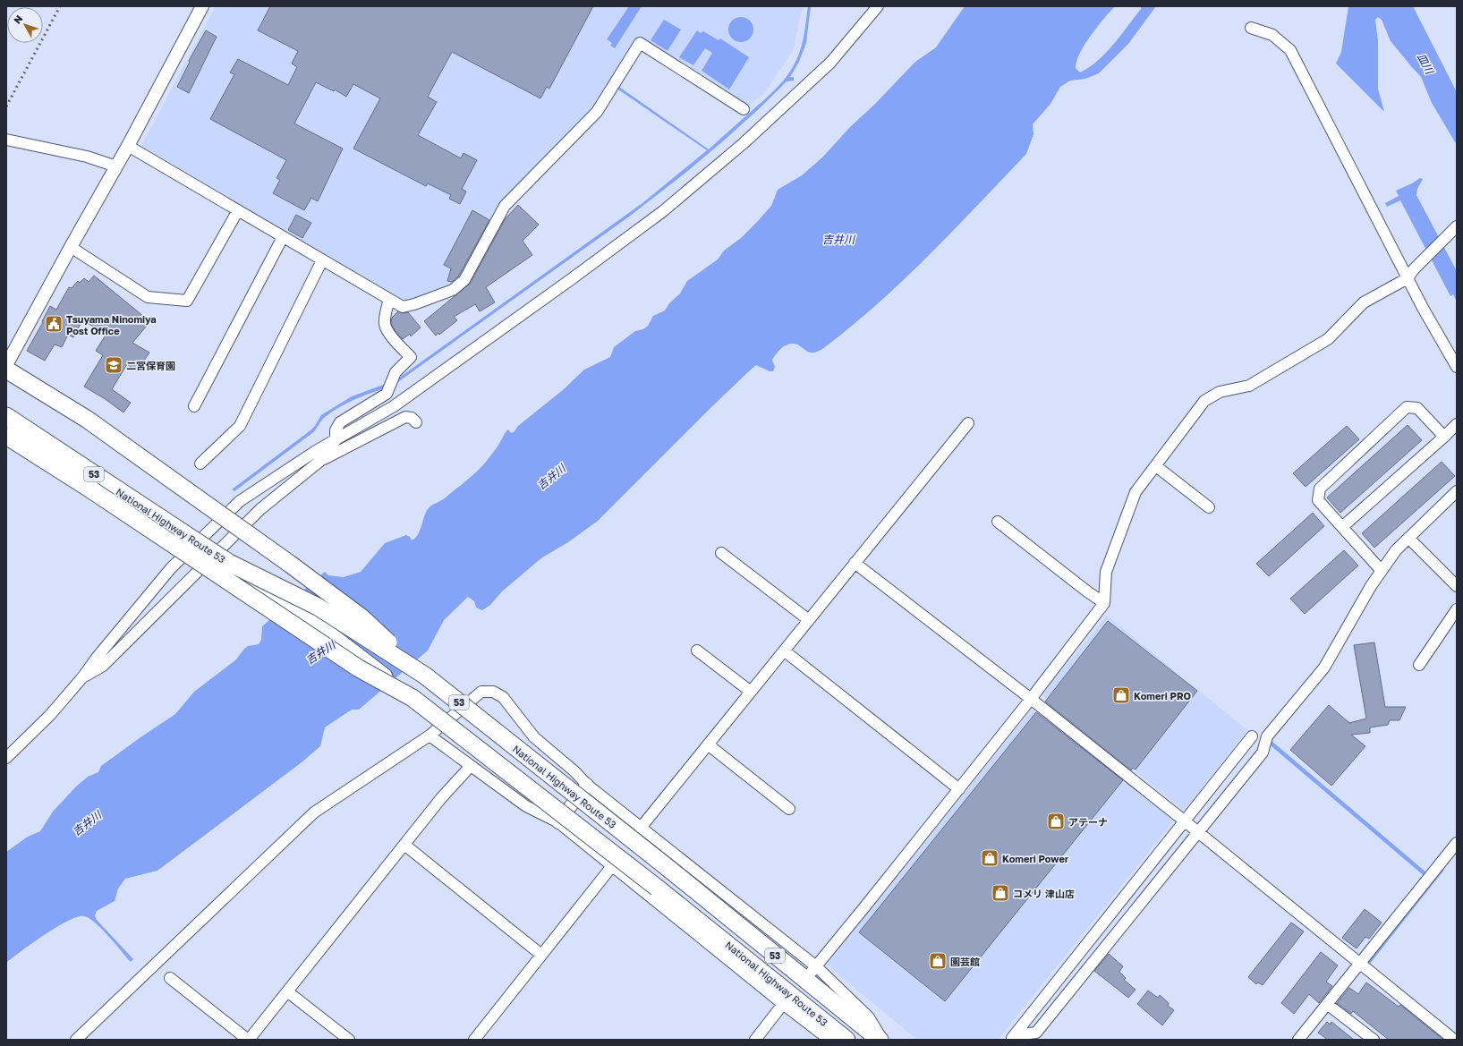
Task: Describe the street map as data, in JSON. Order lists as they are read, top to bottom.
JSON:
{
  "streets": {
    "highway": ["53", "National Highway Route 53"]
  },
  "water": ["皿川", "吉井川"],
  "places": {
    "public building": ["Tsuyama Ninomiya Post Office"],
    "school or university": ["二宮保育園"],
    "shop": [
      "Komeri PRO",
      "アテーナ",
      "Komeri Power",
      "コメリ 津山店",
      "園芸館"
    ]
  },
  "north": "top left"
}
